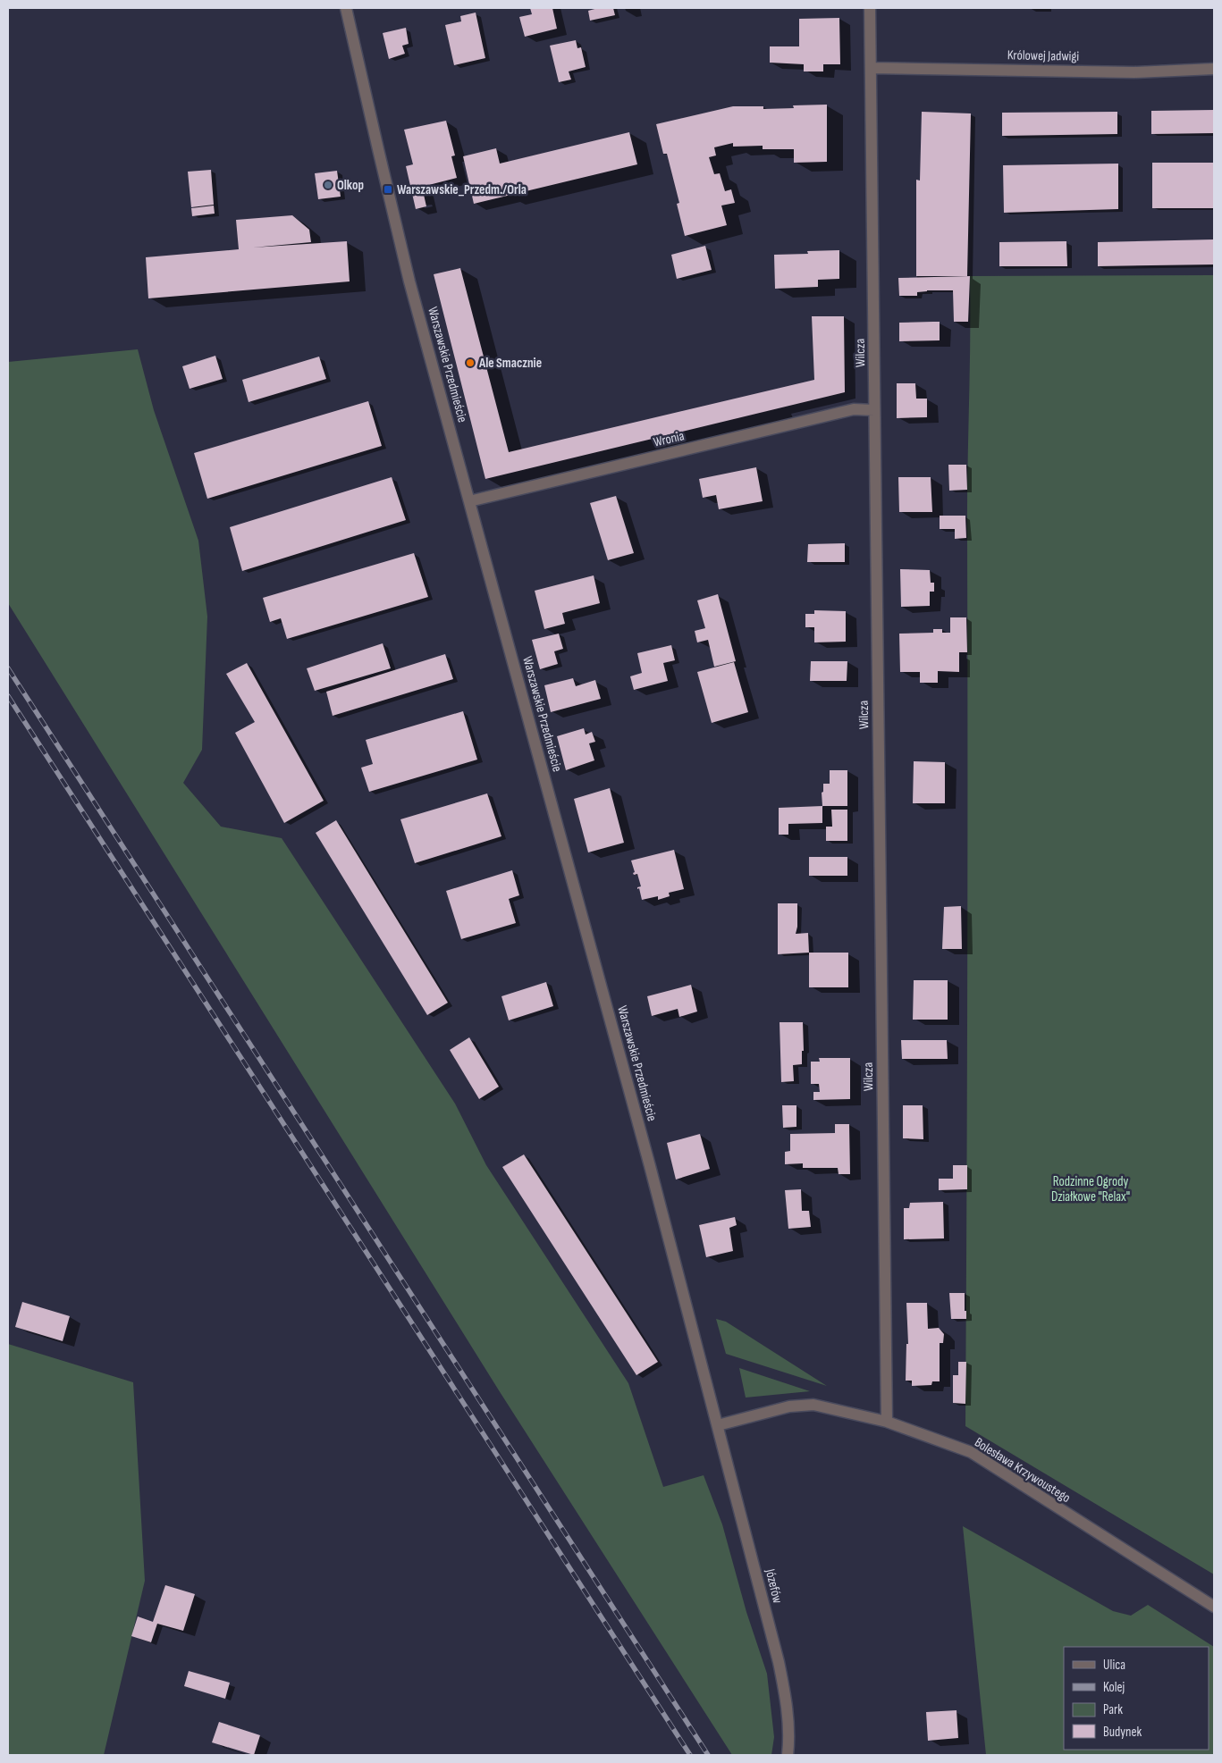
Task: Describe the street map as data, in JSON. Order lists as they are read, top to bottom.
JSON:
{
  "streets": {
    "street": [
      "Królowej Jadwigi",
      "Wilcza",
      "Warszawskie Przedmieście",
      "Wronia",
      "Bolesława Krzywoustego",
      "Józefów"
    ]
  },
  "crossings": [
    ["Królowej Jadwigi", "Wilcza"],
    ["Wilcza", "Wronia"],
    ["Wilcza", "Bolesława Krzywoustego"],
    ["Warszawskie Przedmieście", "Wronia"],
    ["Warszawskie Przedmieście", "Bolesława Krzywoustego"],
    ["Warszawskie Przedmieście", "Józefów"],
    ["Bolesława Krzywoustego", "Józefów"]
  ],
  "parks": ["Rodzinne Ogrody Działkowe \"Relax\""],
  "places": {
    "other": ["Olkop", "Ale Smacznie"],
    "transit": ["Warszawskie_Przedm./Orla"]
  },
  "legend": [
    "Ulica",
    "Kolej",
    "Park",
    "Budynek"
  ]
}
